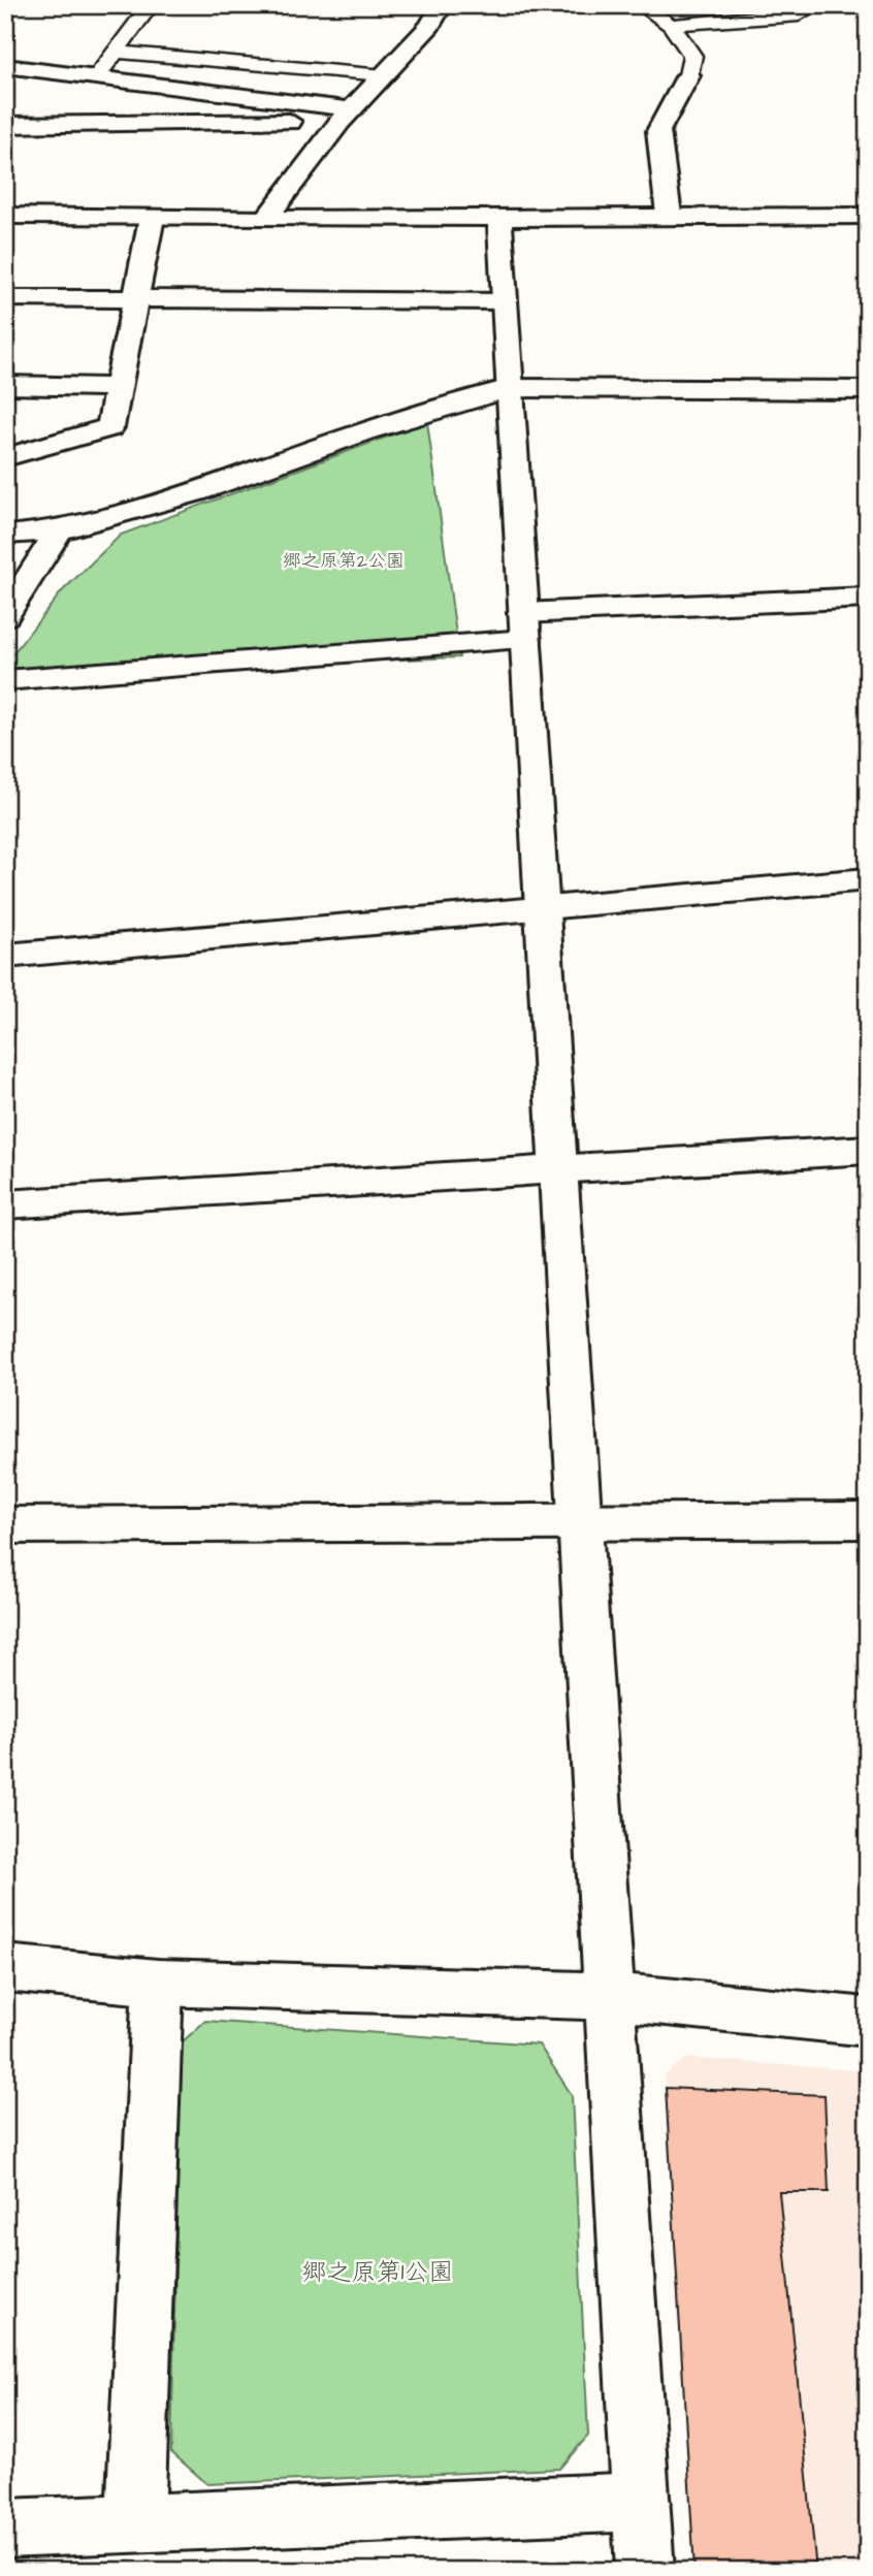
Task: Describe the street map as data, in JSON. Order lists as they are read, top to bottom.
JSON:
{
  "parks": ["郷之原第2公園", "郷之原第1公園"]
}
